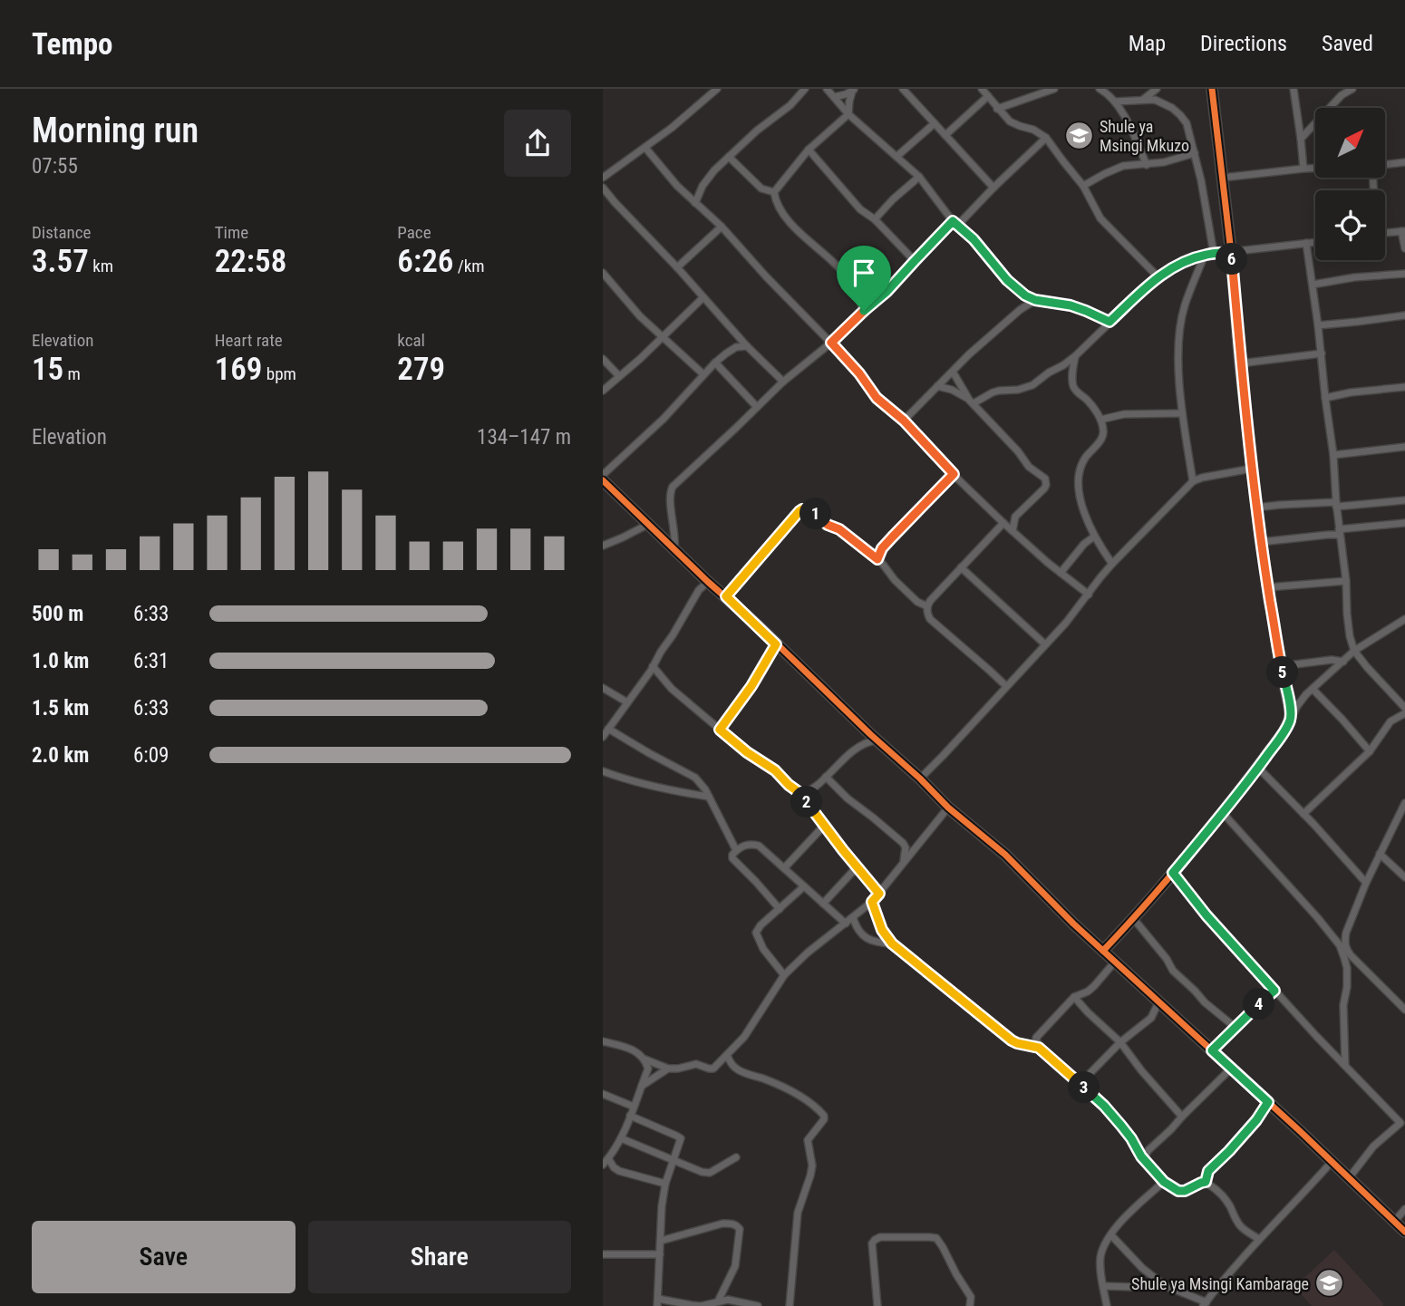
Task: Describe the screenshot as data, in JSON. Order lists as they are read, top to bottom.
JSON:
{
  "places": {
    "school or university": ["Shule ya Msingi Mkuzo", "Shule ya Msingi Kambarage"]
  },
  "north": "top right",
  "page": {
    "header": "Tempo",
    "nav": ["Map", "Directions", "Saved"],
    "heading": ["Morning run", "07:55"],
    "stats": [
      ["Distance", "3.57 km"],
      ["Time", "22:58"],
      ["Pace", "6:26 /km"],
      ["Elevation", "15 m"],
      ["Heart rate", "169 bpm"],
      ["kcal", "279"]
    ],
    "pins": [
      "6",
      "1",
      "5",
      "2",
      "4",
      "3"
    ],
    "chart": ["Elevation", "134–147 m"],
    "list": [
      {
        "name": "500 m",
        "note": "6:33"
      },
      {
        "name": "1.0 km",
        "note": "6:31"
      },
      {
        "name": "1.5 km",
        "note": "6:33"
      },
      {
        "name": "2.0 km",
        "note": "6:09"
      }
    ],
    "buttons": ["Save", "Share"]
  }
}
